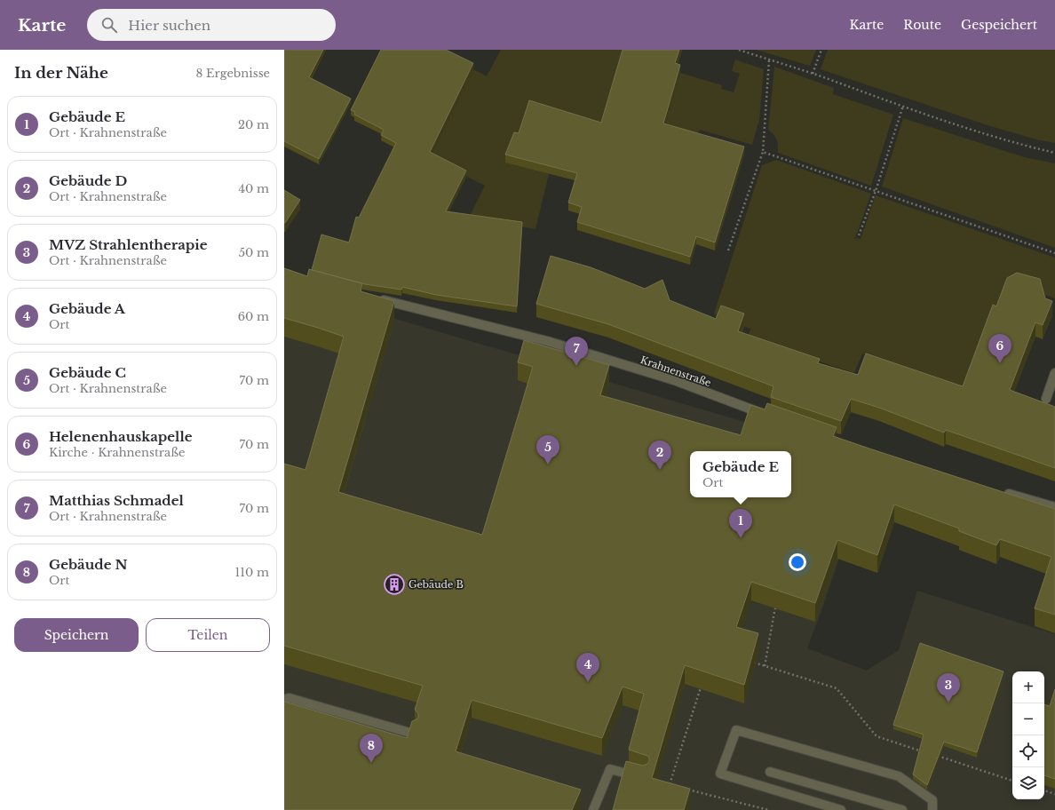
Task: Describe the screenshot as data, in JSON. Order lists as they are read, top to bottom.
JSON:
{
  "streets": {
    "street": ["Krahnenstraße"]
  },
  "places": {
    "building": ["Gebäude B"]
  },
  "page": {
    "header": "Karte",
    "search": "Hier suchen",
    "nav": ["Karte", "Route", "Gespeichert"],
    "heading": ["In der Nähe", "8 Ergebnisse"],
    "list": [
      {
        "mark": "1",
        "name": "Gebäude E",
        "note": "Ort · Krahnenstraße",
        "value": "20 m"
      },
      {
        "mark": "2",
        "name": "Gebäude D",
        "note": "Ort · Krahnenstraße",
        "value": "40 m"
      },
      {
        "mark": "3",
        "name": "MVZ Strahlentherapie",
        "note": "Ort · Krahnenstraße",
        "value": "50 m"
      },
      {
        "mark": "4",
        "name": "Gebäude A",
        "note": "Ort",
        "value": "60 m"
      },
      {
        "mark": "5",
        "name": "Gebäude C",
        "note": "Ort · Krahnenstraße",
        "value": "70 m"
      },
      {
        "mark": "6",
        "name": "Helenenhauskapelle",
        "note": "Kirche · Krahnenstraße",
        "value": "70 m"
      },
      {
        "mark": "7",
        "name": "Matthias Schmadel",
        "note": "Ort · Krahnenstraße",
        "value": "70 m"
      },
      {
        "mark": "8",
        "name": "Gebäude N",
        "note": "Ort",
        "value": "110 m"
      }
    ],
    "pins": [
      "6",
      "7",
      "5",
      "2",
      "1",
      "4",
      "3",
      "8"
    ],
    "popup": ["Gebäude E", "Ort"],
    "buttons": ["Speichern", "Teilen"],
    "map_buttons": ["+", "−"]
  }
}
